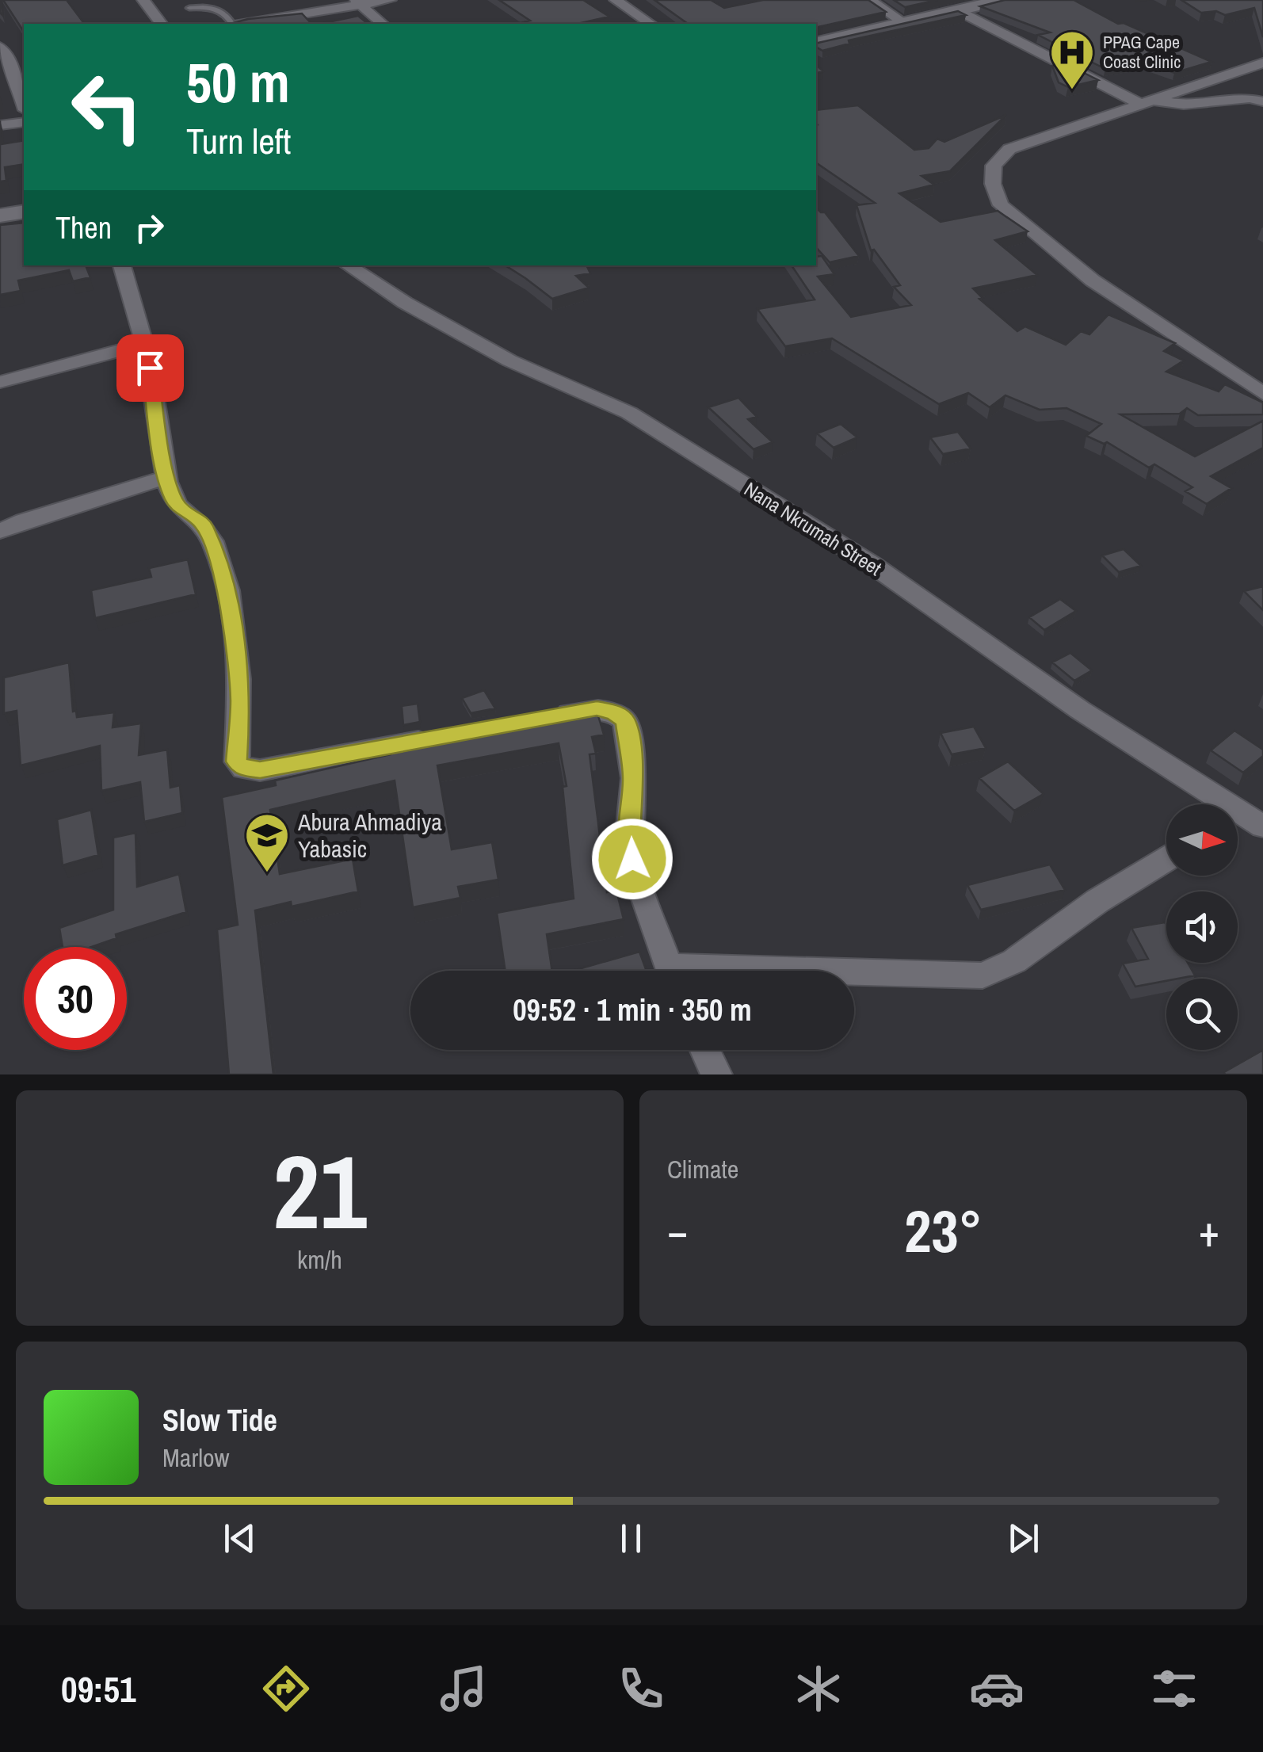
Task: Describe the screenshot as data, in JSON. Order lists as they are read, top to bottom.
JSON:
{
  "streets": {
    "street": ["Nana Nkrumah Street"]
  },
  "places": {
    "hospital": ["PPAG Cape Coast Clinic"],
    "school or university": ["Abura Ahmadiya Yabasic"]
  },
  "north": "right",
  "page": {
    "turn": ["50 m", "Turn left"],
    "then": "Then",
    "limit": "30",
    "trip": "09:52 · 1 min · 350 m",
    "tile": [
      ["21", "km/h"],
      "Climate"
    ],
    "heat": ["−", "23°", "+"],
    "song": ["Slow Tide", "Marlow"],
    "tabs": "09:51"
  }
}
